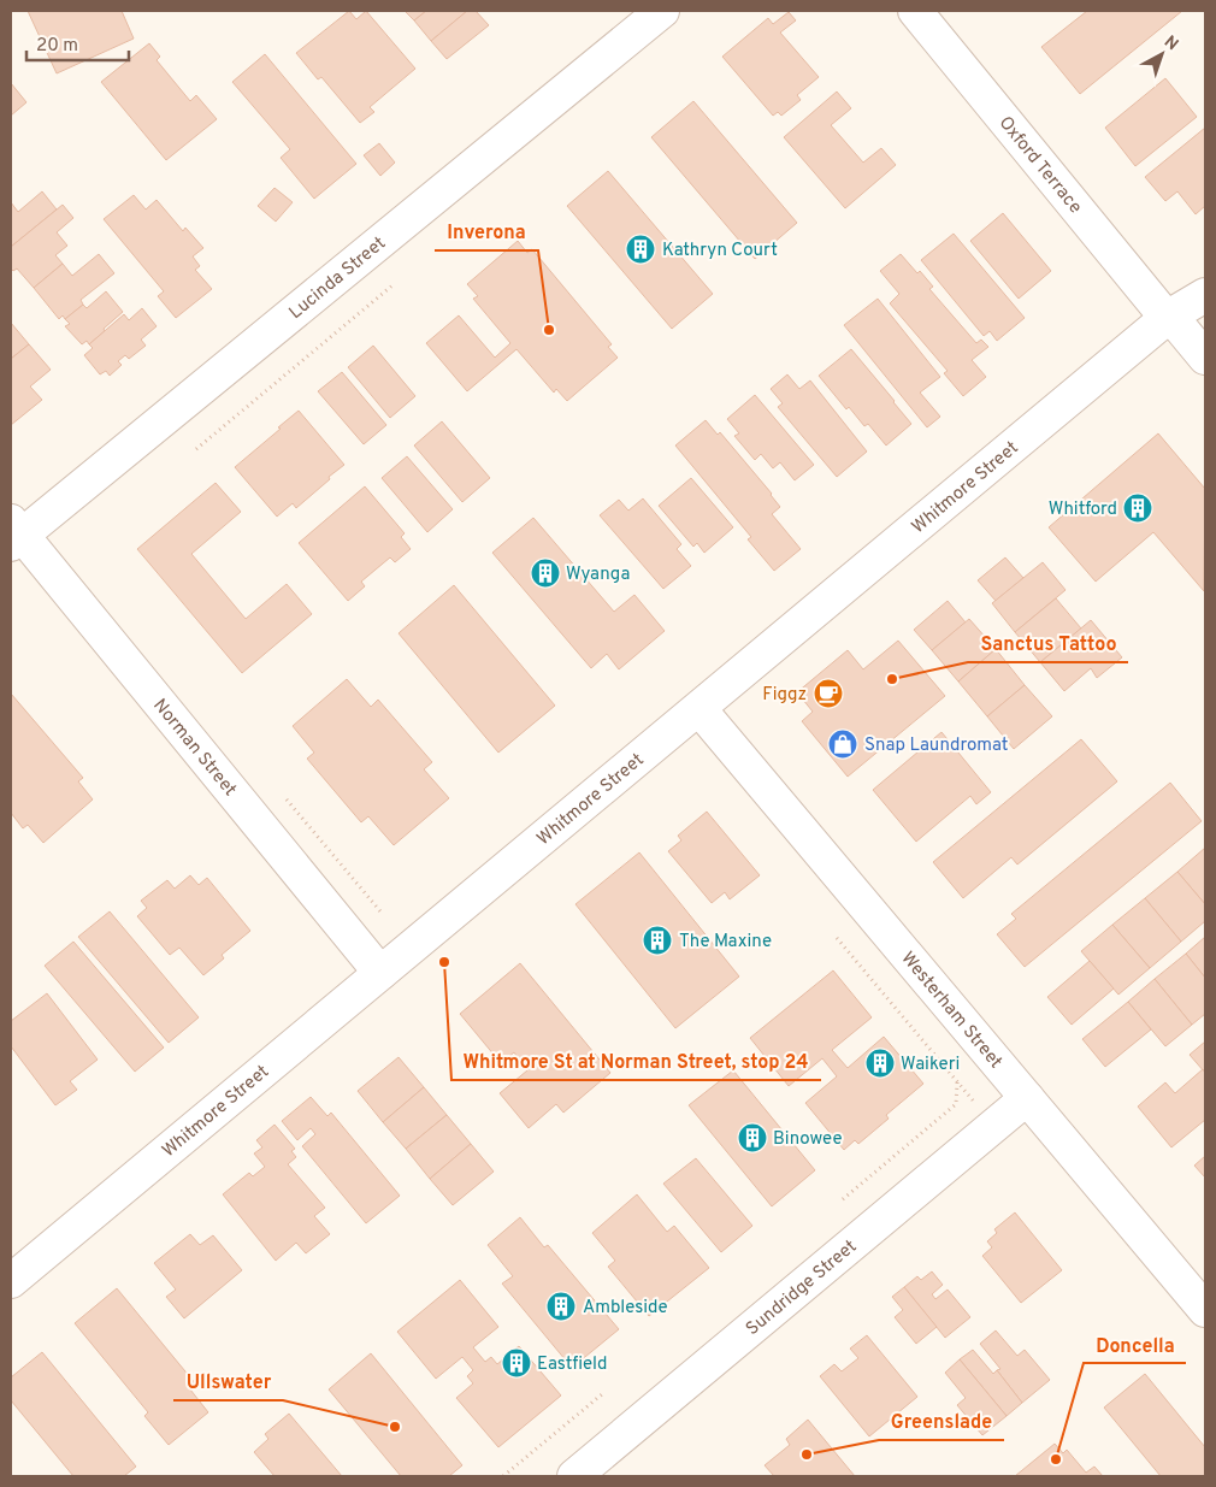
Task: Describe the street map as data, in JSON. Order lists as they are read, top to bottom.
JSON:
{
  "streets": {
    "street": [
      "Oxford Terrace",
      "Lucinda Street",
      "Whitmore Street",
      "Norman Street",
      "Westerham Street",
      "Sundridge Street"
    ]
  },
  "crossings": [
    ["Oxford Terrace", "Whitmore Street"],
    ["Lucinda Street", "Norman Street"],
    ["Whitmore Street", "Norman Street"],
    ["Whitmore Street", "Westerham Street"],
    ["Westerham Street", "Sundridge Street"]
  ],
  "places": {
    "building": [
      "Kathryn Court",
      "Whitford",
      "Wyanga",
      "The Maxine",
      "Waikeri",
      "Binowee",
      "Ambleside",
      "Eastfield"
    ],
    "other": [
      "Inverona",
      "Sanctus Tattoo",
      "Whitmore St at Norman Street, stop 24",
      "Ullswater",
      "Greenslade",
      "Doncella"
    ],
    "cafe": ["Figgz"],
    "shop": ["Snap Laundromat"]
  },
  "scale_bar": "20 m",
  "north": "top right"
}
